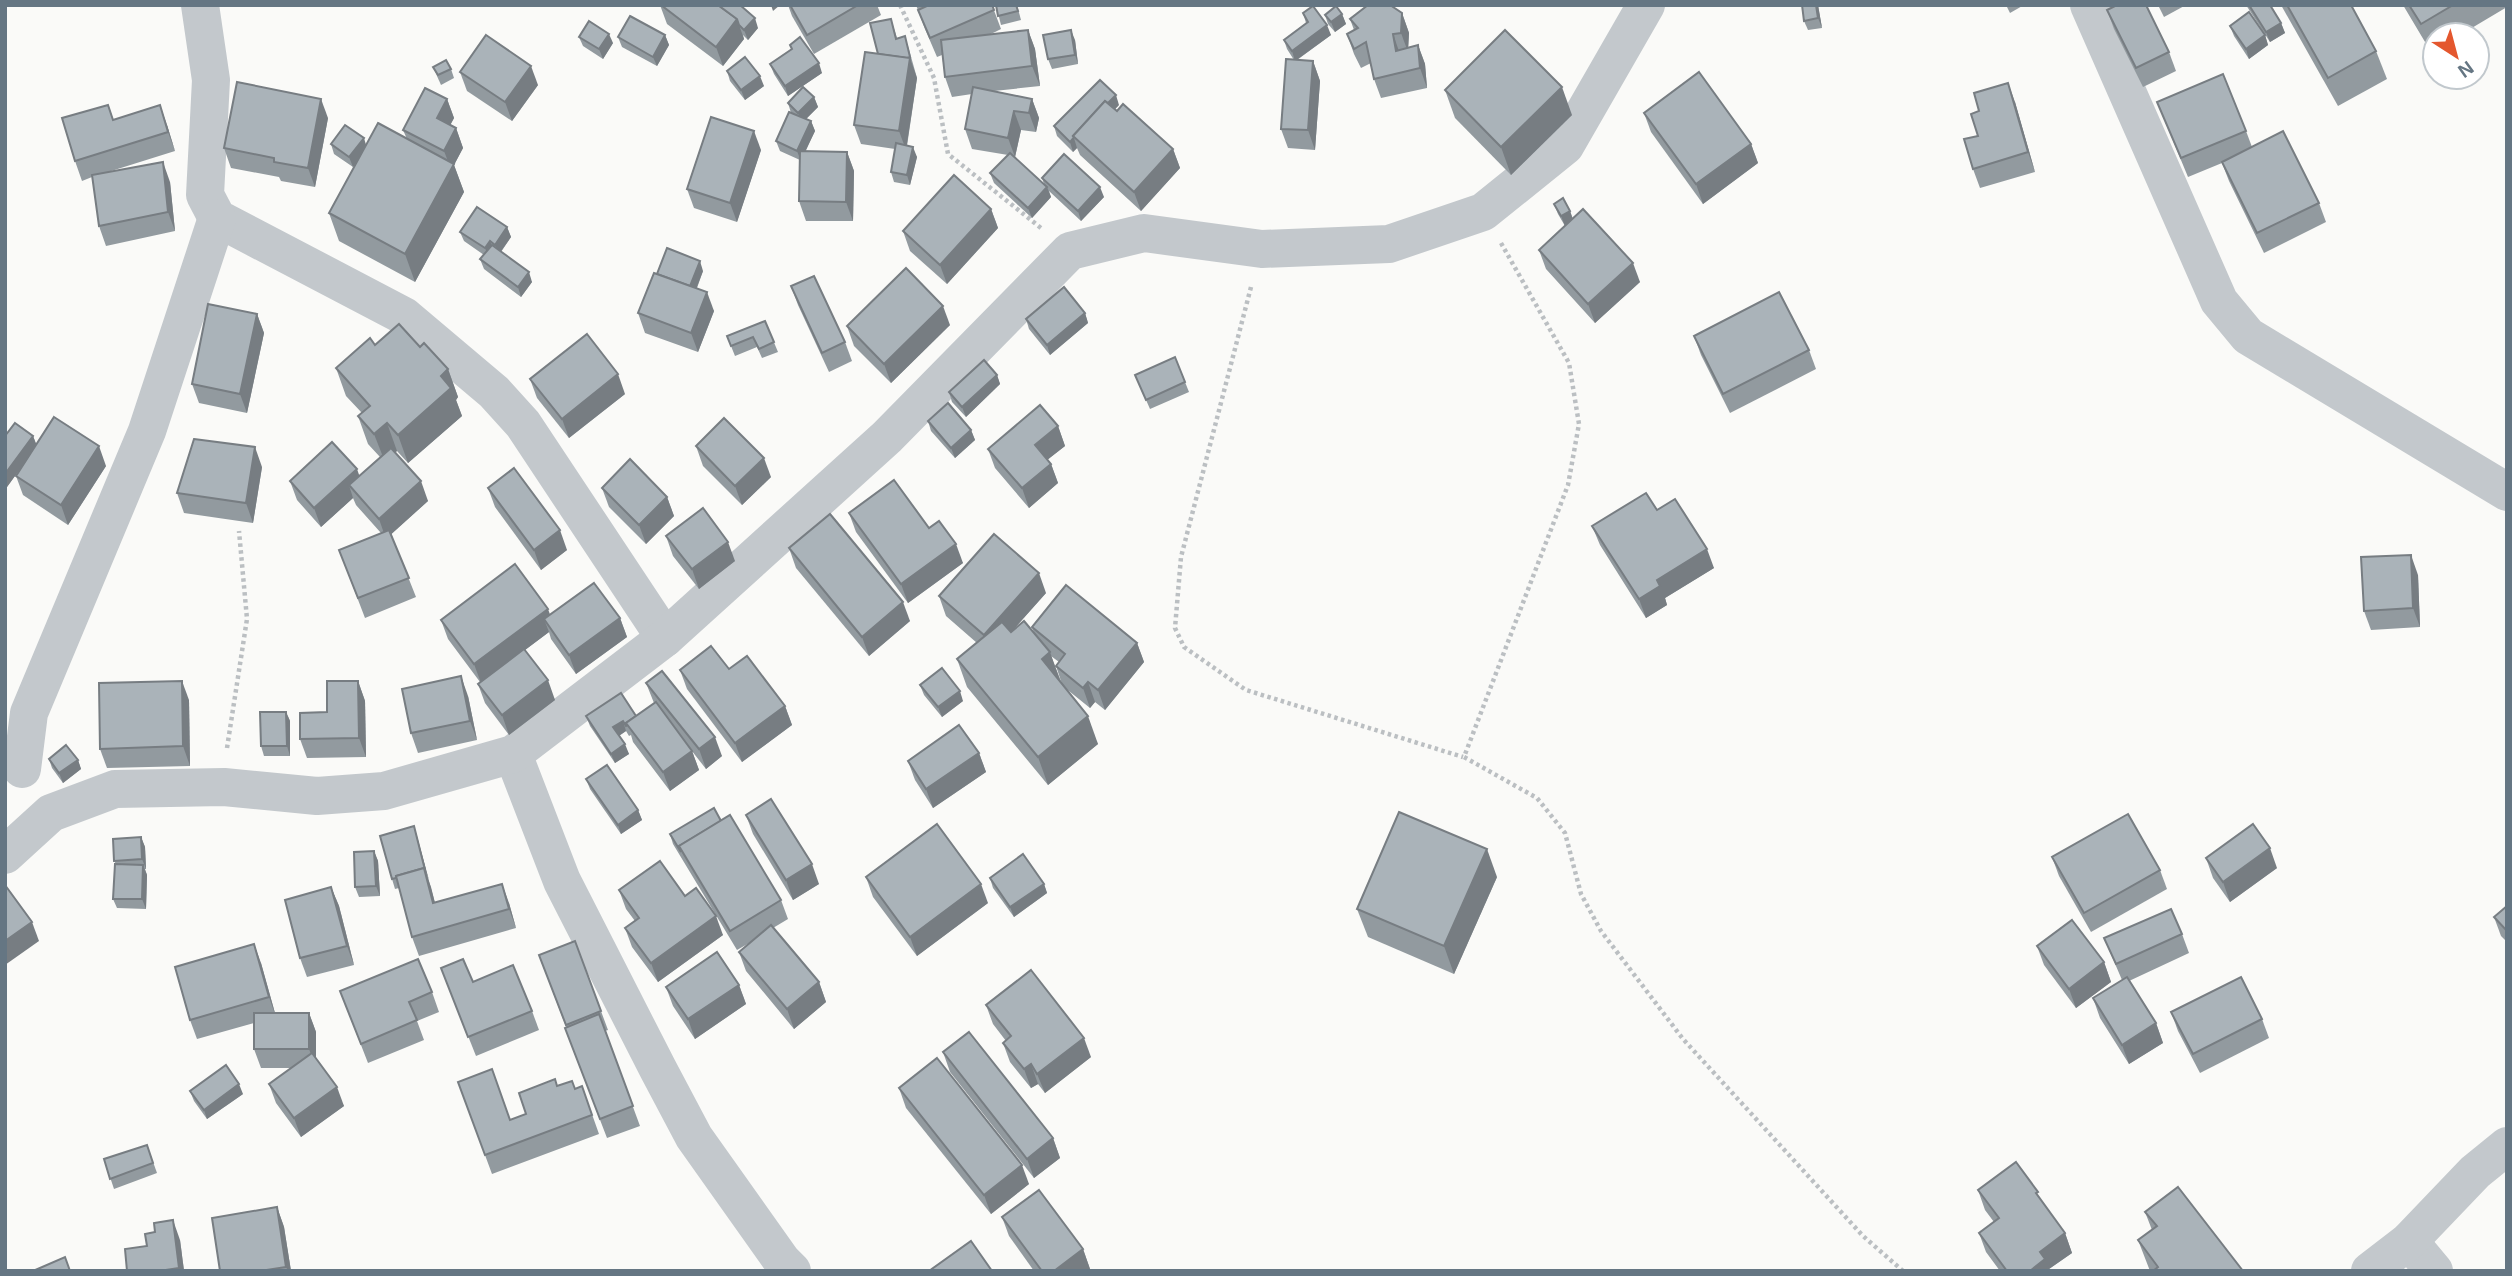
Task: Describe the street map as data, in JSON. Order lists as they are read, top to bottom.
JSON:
{
  "north": "bottom right"
}
